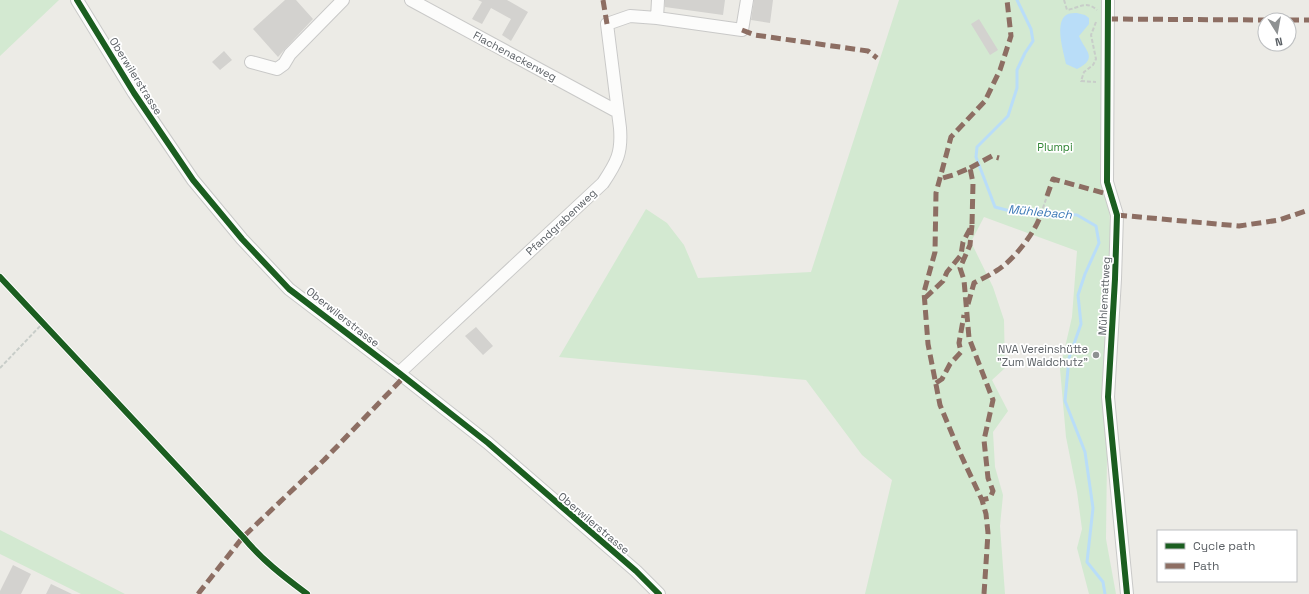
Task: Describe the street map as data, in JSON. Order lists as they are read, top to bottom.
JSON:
{
  "streets": {
    "street": [
      "Flachenackerweg",
      "Oberwilerstrasse",
      "Pfandgrabenweg",
      "Mühlemattweg"
    ]
  },
  "crossings": [
    ["Flachenackerweg", "Pfandgrabenweg"],
    ["Oberwilerstrasse", "Pfandgrabenweg"]
  ],
  "water": ["Mühlebach"],
  "parks": ["Plumpi"],
  "places": ["NVA Vereinshütte \"Zum Waldchutz\""],
  "legend": ["Cycle path", "Path"],
  "north": "bottom"
}
